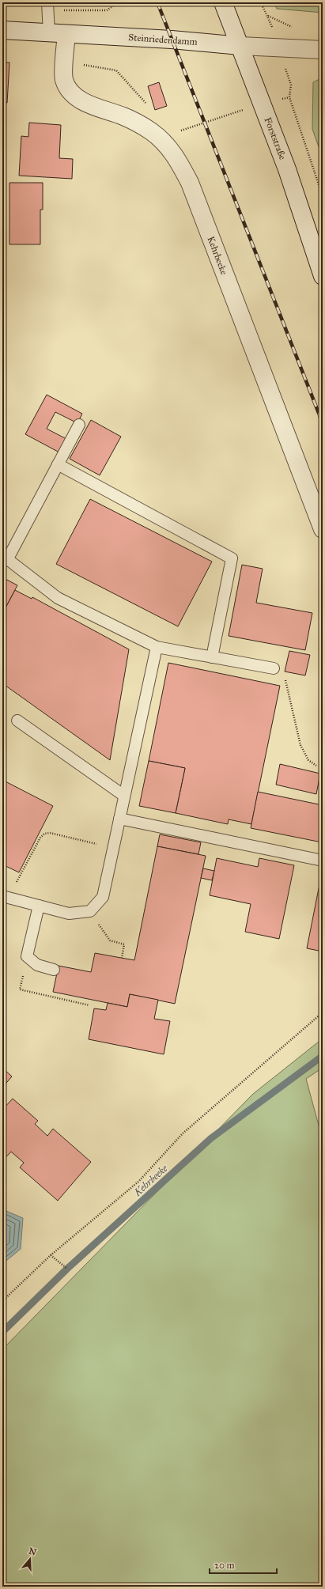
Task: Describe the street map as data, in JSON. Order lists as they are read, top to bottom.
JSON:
{
  "streets": {
    "street": ["Steinriedendamm", "Forststraße", "Kehrbeeke"]
  },
  "crossings": [
    ["Steinriedendamm", "Forststraße"],
    ["Steinriedendamm", "Kehrbeeke"]
  ],
  "water": ["Kehrbeeke"],
  "scale_bar": "20 m",
  "north": "top"
}
